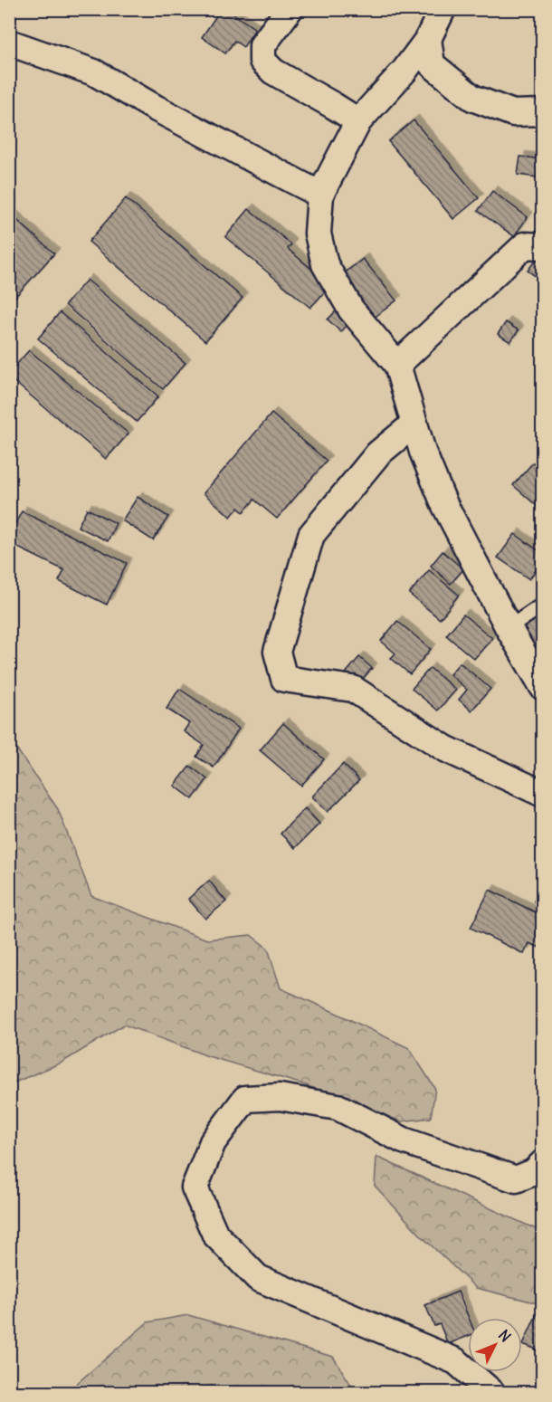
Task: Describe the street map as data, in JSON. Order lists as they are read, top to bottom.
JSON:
{
  "north": "top right"
}
